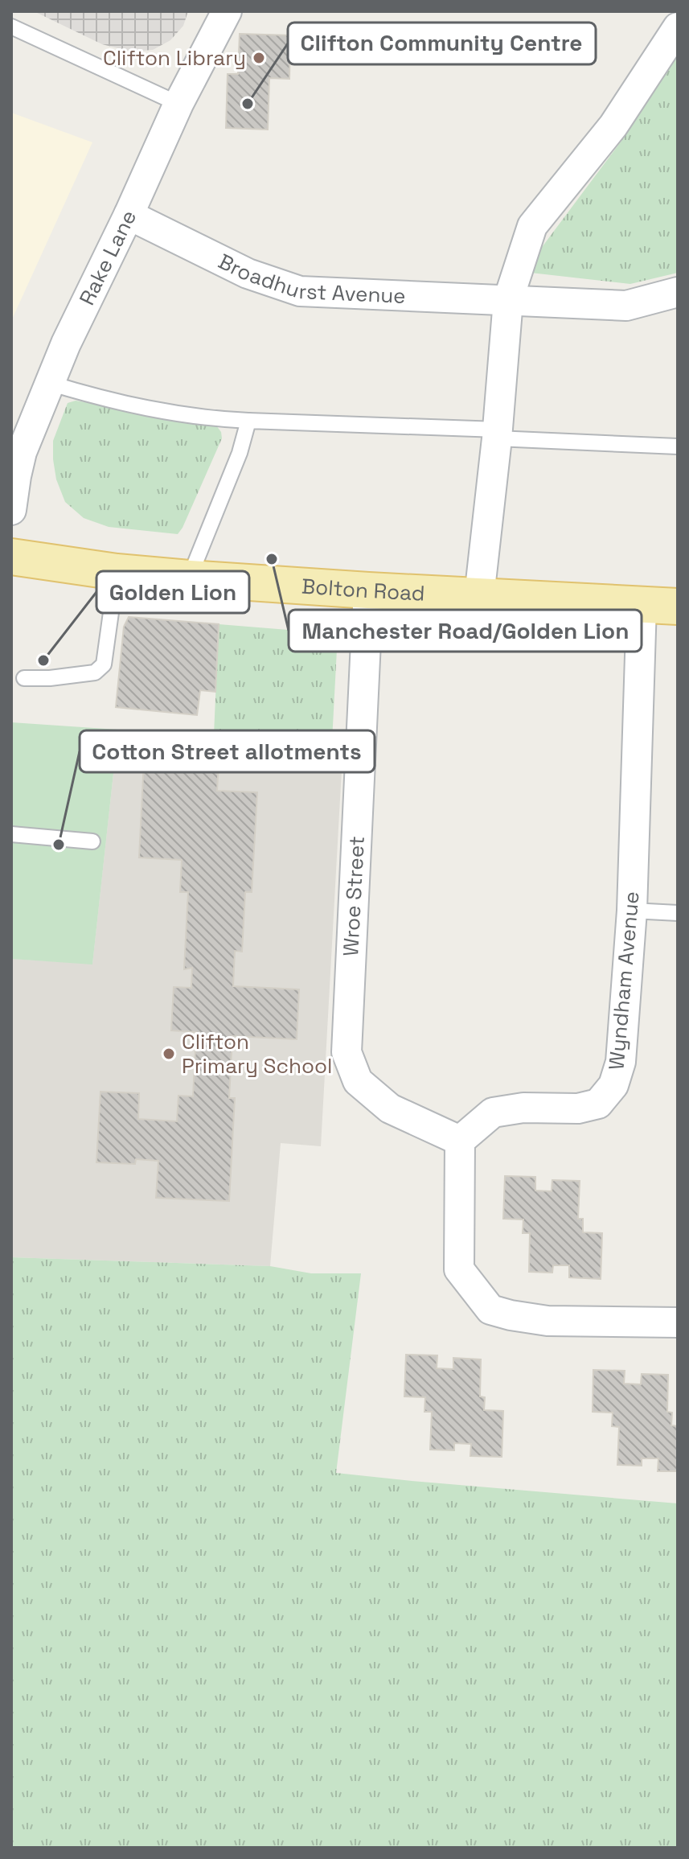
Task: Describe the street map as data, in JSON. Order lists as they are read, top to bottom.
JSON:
{
  "streets": {
    "main road": ["Bolton Road"],
    "street": [
      "Rake Lane",
      "Broadhurst Avenue",
      "Wroe Street",
      "Wyndham Avenue"
    ]
  },
  "crossings": [
    ["Rake Lane", "Broadhurst Avenue"],
    ["Bolton Road", "Wroe Street"],
    ["Bolton Road", "Wyndham Avenue"],
    ["Wroe Street", "Wyndham Avenue"]
  ],
  "places": [
    "Clifton Library",
    "Clifton Community Centre",
    "Manchester Road/Golden Lion",
    "Golden Lion",
    "Cotton Street allotments",
    "Clifton Primary School"
  ]
}
